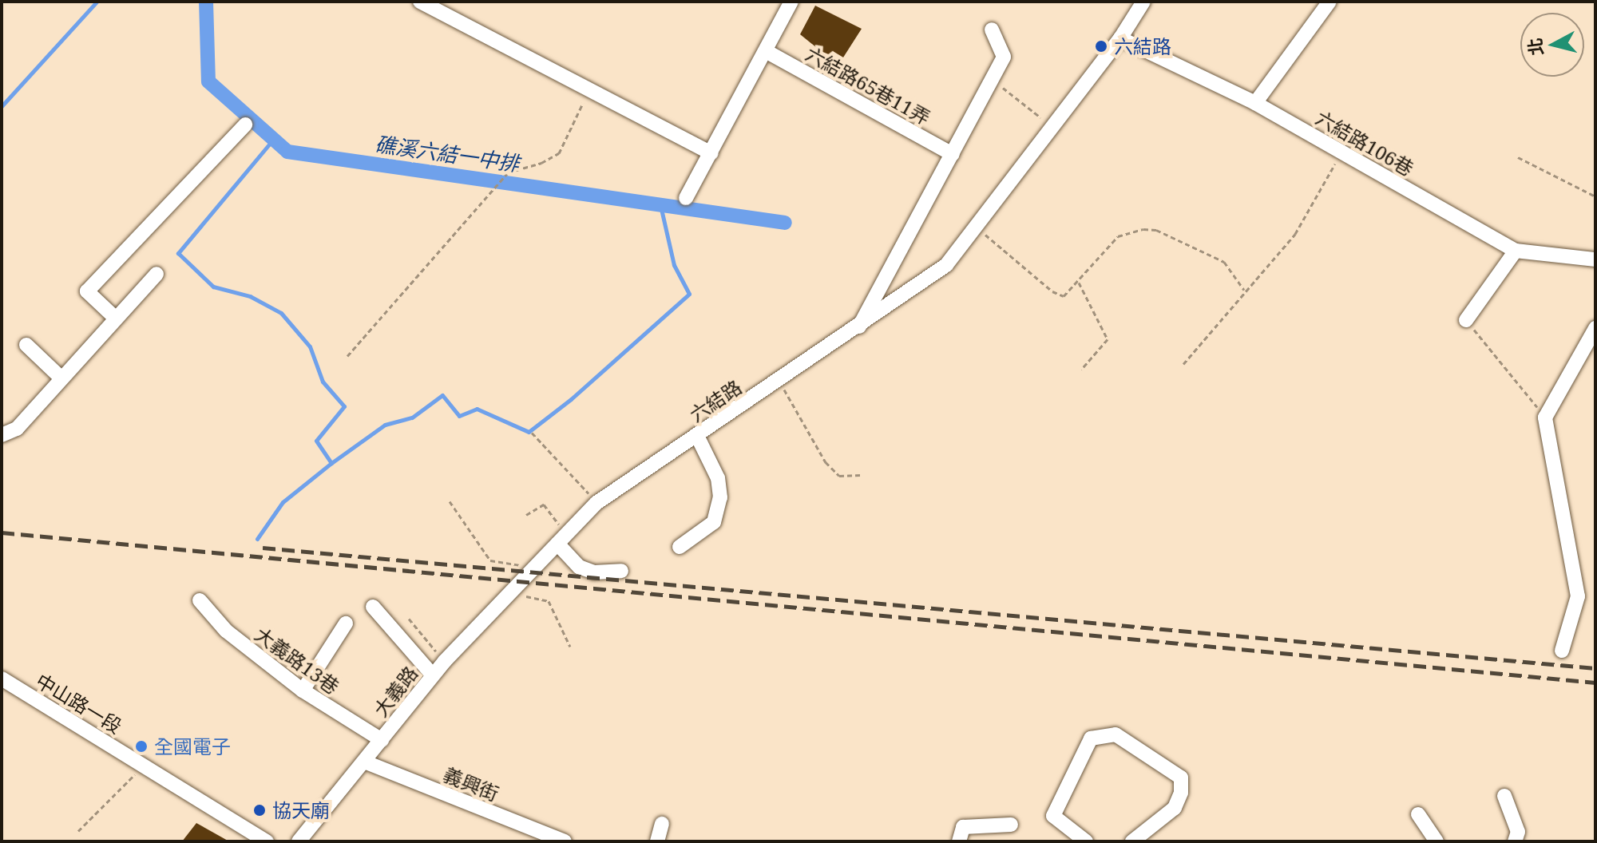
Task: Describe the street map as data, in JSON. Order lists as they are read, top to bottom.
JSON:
{
  "streets": {
    "street": [
      "六結路65巷11弄",
      "六結路106巷",
      "六結路",
      "大義路13巷",
      "大義路",
      "中山路一段",
      "義興街"
    ]
  },
  "crossings": [
    ["六結路106巷", "六結路"],
    ["六結路", "大義路"],
    ["大義路13巷", "大義路"],
    ["大義路", "義興街"]
  ],
  "water": ["礁溪六結一中排"],
  "places": ["六結路", "全國電子", "協天廟"],
  "north": "left"
}
